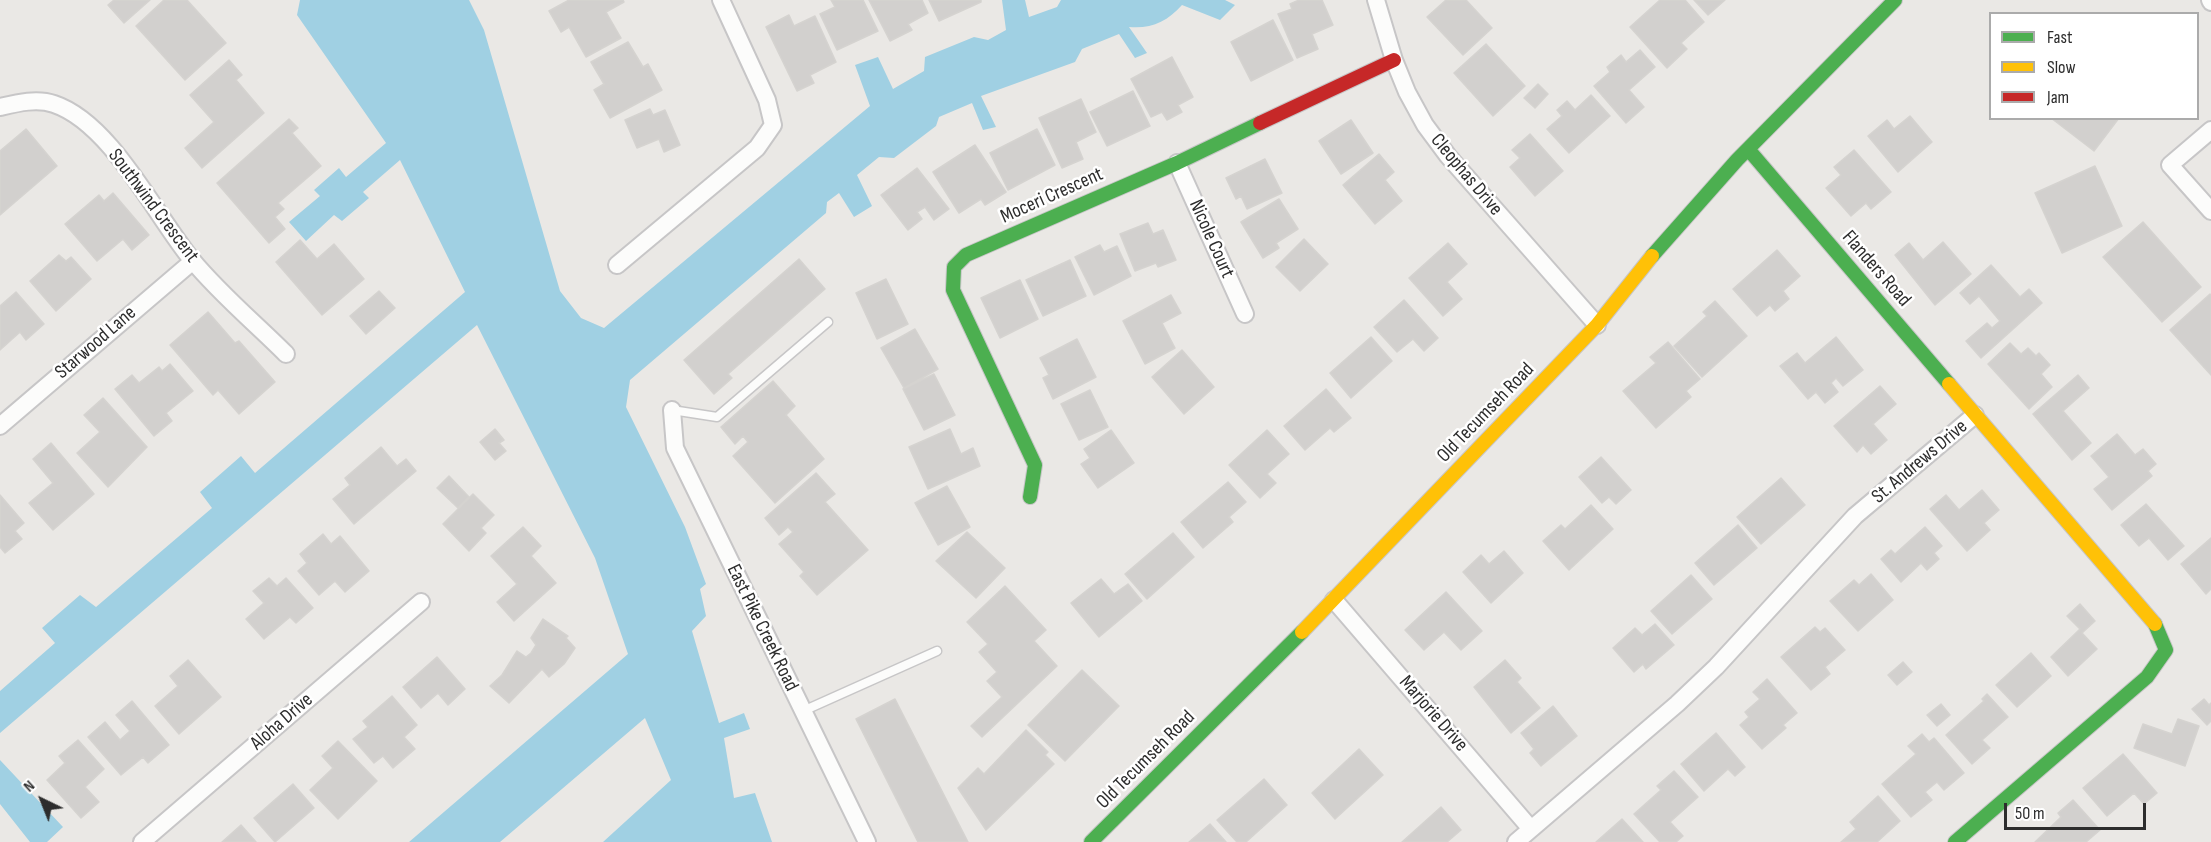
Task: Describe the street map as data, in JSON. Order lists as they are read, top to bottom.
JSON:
{
  "streets": {
    "street": [
      "Cleophas Drive",
      "Moceri Crescent",
      "Southwind Crescent",
      "Nicole Court",
      "Flanders Road",
      "Starwood Lane",
      "Old Tecumseh Road",
      "St. Andrews Drive",
      "East Pike Creek Road",
      "Marjorie Drive",
      "Aloha Drive"
    ]
  },
  "crossings": [
    ["Cleophas Drive", "Moceri Crescent"],
    ["Cleophas Drive", "Old Tecumseh Road"],
    ["Moceri Crescent", "Nicole Court"],
    ["Southwind Crescent", "Starwood Lane"],
    ["Flanders Road", "Old Tecumseh Road"],
    ["Flanders Road", "St. Andrews Drive"],
    ["Old Tecumseh Road", "Marjorie Drive"],
    ["St. Andrews Drive", "Marjorie Drive"]
  ],
  "legend": ["Fast", "Slow", "Jam"],
  "scale_bar": "50 m",
  "north": "top left"
}
